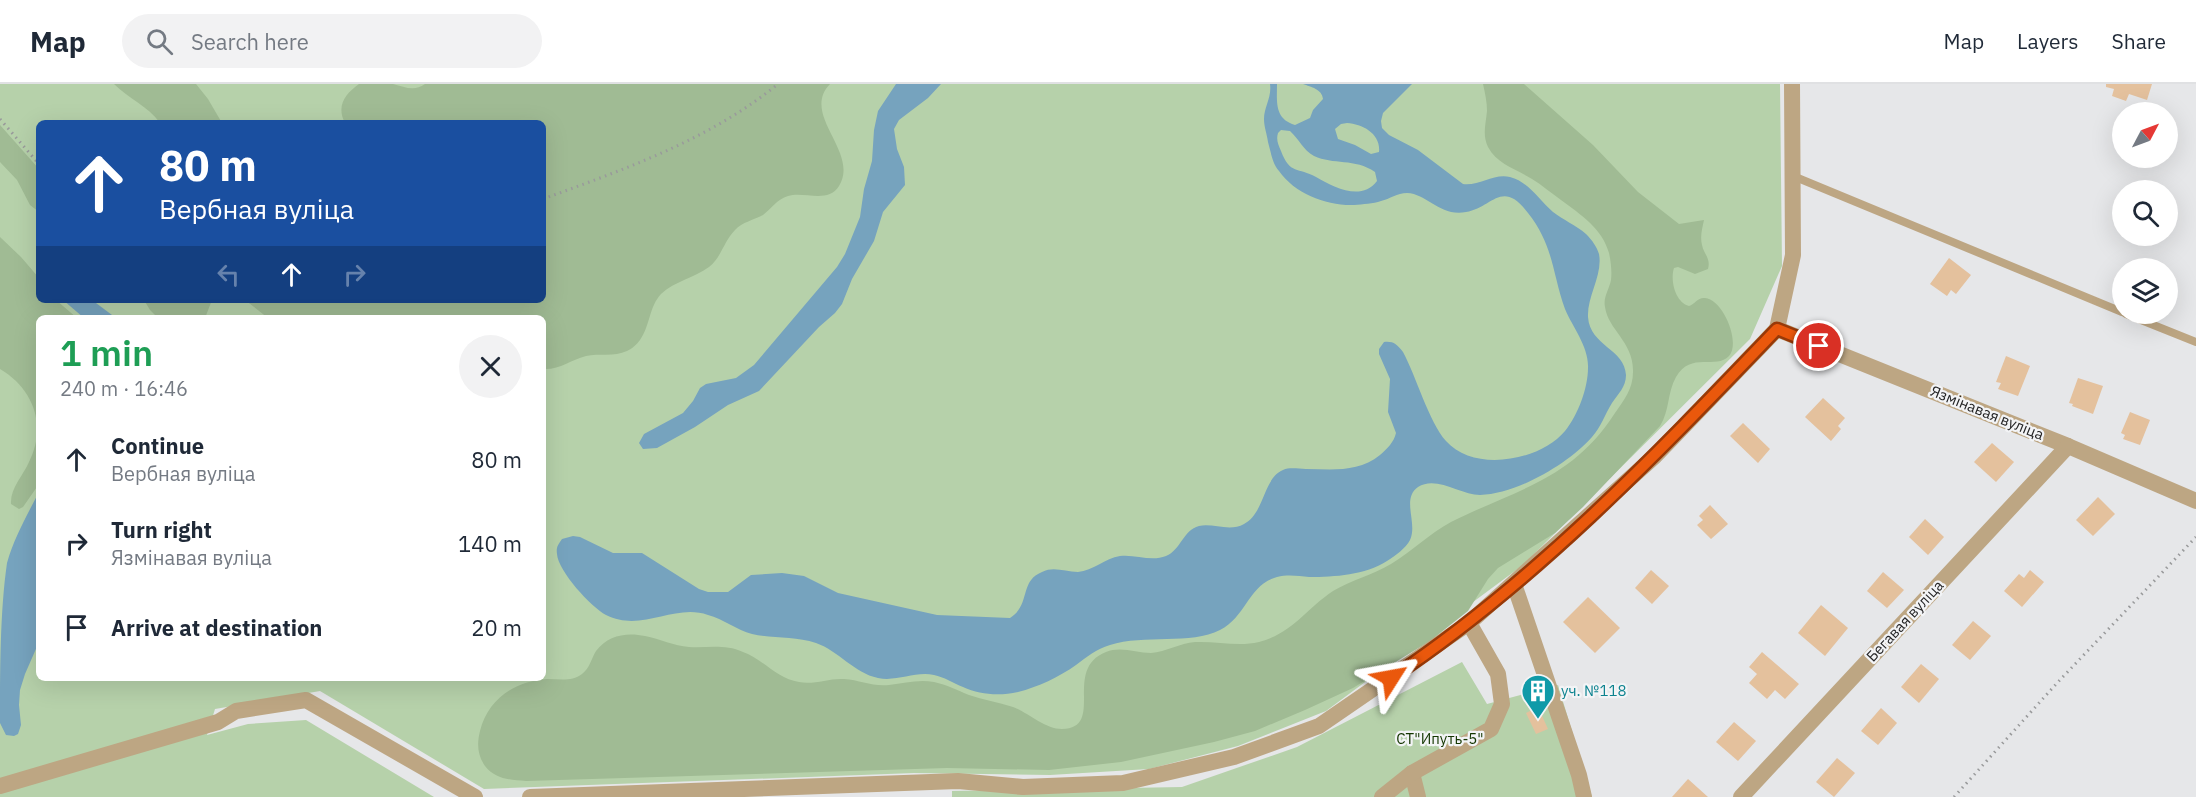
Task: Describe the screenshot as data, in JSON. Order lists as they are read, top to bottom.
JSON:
{
  "streets": {
    "street": ["Язмінавая вуліца", "Бегавая вуліца"]
  },
  "crossings": [
    ["Язмінавая вуліца", "Бегавая вуліца"]
  ],
  "parks": ["СТ\"Ипуть-5\""],
  "places": {
    "building": ["уч. №118"]
  },
  "north": "top right",
  "page": {
    "header": "Map",
    "search": "Search here",
    "nav": ["Map", "Layers", "Share"],
    "turn": ["80 m", "Вербная вуліца"],
    "heading": ["1 min", "240 m · 16:46"],
    "list": [
      {
        "name": "Continue",
        "note": "Вербная вуліца",
        "value": "80 m"
      },
      {
        "name": "Turn right",
        "note": "Язмінавая вуліца",
        "value": "140 m"
      },
      {
        "name": "Arrive at destination",
        "value": "20 m"
      }
    ]
  }
}
